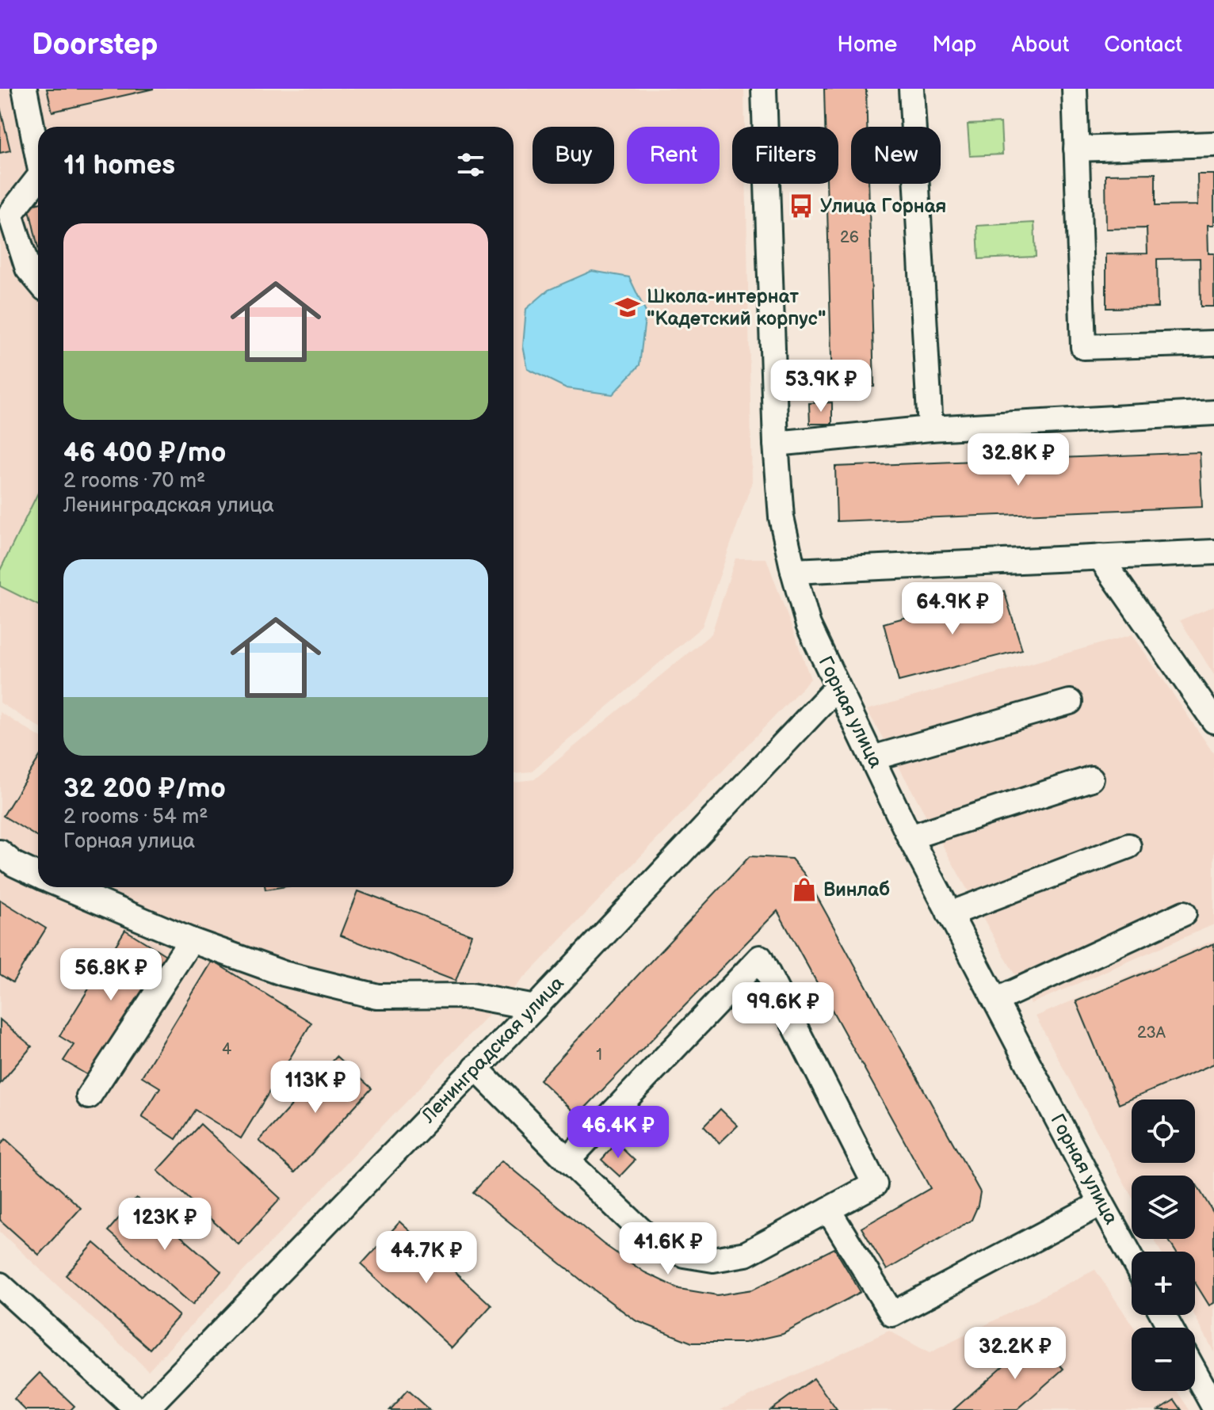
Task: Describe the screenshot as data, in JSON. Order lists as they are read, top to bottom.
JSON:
{
  "streets": {
    "street": ["Горная улица", "Ленинградская улица"]
  },
  "crossings": [
    ["Горная улица", "Ленинградская улица"]
  ],
  "places": {
    "bus stop": ["Улица Горная"],
    "school or university": ["Школа-интернат \"Кадетский корпус\""],
    "shop": ["Винлаб"]
  },
  "house_numbers": [
    "26",
    "23А",
    "4",
    "1"
  ],
  "page": {
    "header": "Doorstep",
    "nav": [
      "Home",
      "Map",
      "About",
      "Contact"
    ],
    "chip": [
      "Buy",
      "Rent",
      "Filters",
      "New"
    ],
    "heading": "11 homes",
    "list": [
      {
        "name": "46 400 ₽/mo",
        "note": "2 rooms · 70 m² · Ленинградская улица"
      },
      {
        "name": "32 200 ₽/mo",
        "note": "2 rooms · 54 m² · Горная улица"
      }
    ],
    "price": [
      "53.9K ₽",
      "32.8K ₽",
      "64.9K ₽",
      "56.8K ₽",
      "99.6K ₽",
      "113K ₽",
      "46.4K ₽",
      "123K ₽",
      "41.6K ₽",
      "44.7K ₽",
      "32.2K ₽"
    ],
    "map_buttons": ["+", "−"]
  }
}
